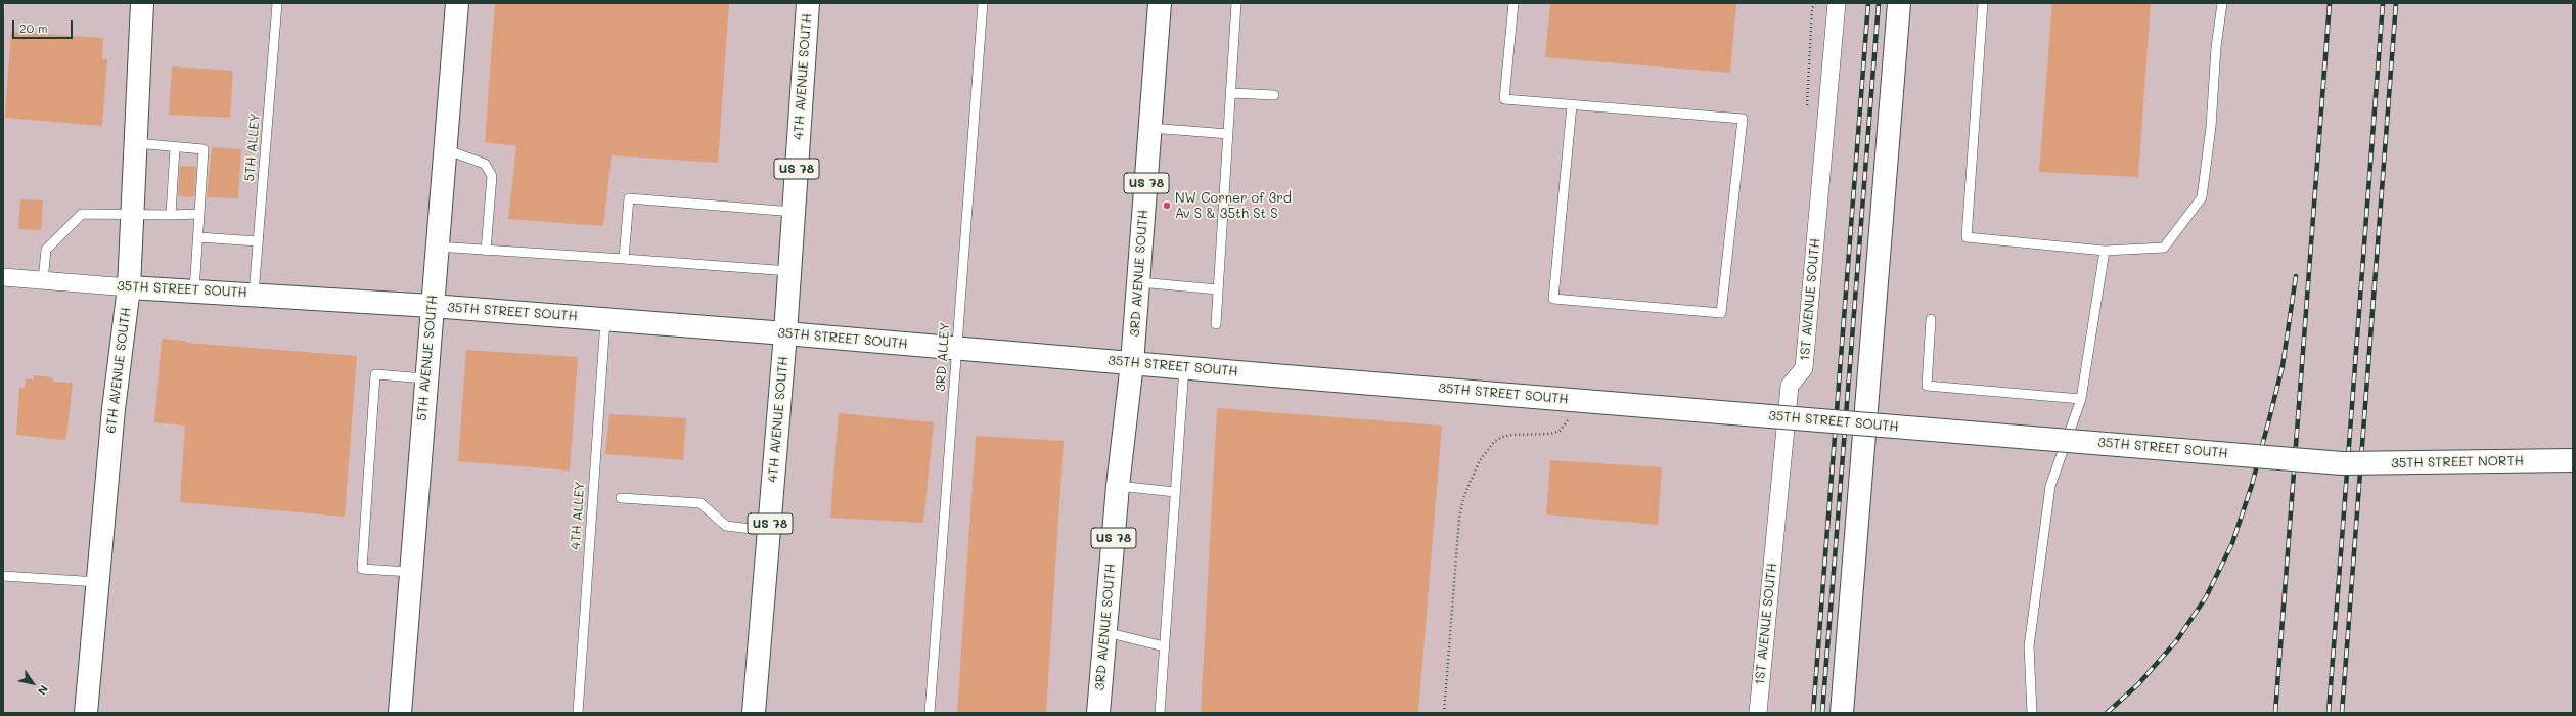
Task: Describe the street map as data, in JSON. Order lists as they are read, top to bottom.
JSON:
{
  "streets": {
    "main road": [
      "4TH AVENUE SOUTH",
      "US 78",
      "3RD AVENUE SOUTH",
      "35TH STREET SOUTH",
      "5TH AVENUE SOUTH",
      "6TH AVENUE SOUTH",
      "35TH STREET NORTH"
    ],
    "street": ["1ST AVENUE SOUTH"],
    "lane": ["5TH ALLEY", "3RD ALLEY", "4TH ALLEY"]
  },
  "crossings": [
    ["4TH AVENUE SOUTH", "35TH STREET SOUTH"],
    ["5TH ALLEY", "35TH STREET SOUTH"],
    ["3RD AVENUE SOUTH", "35TH STREET SOUTH"],
    ["35TH STREET SOUTH", "3RD ALLEY"],
    ["35TH STREET SOUTH", "5TH AVENUE SOUTH"],
    ["35TH STREET SOUTH", "6TH AVENUE SOUTH"],
    ["35TH STREET SOUTH", "35TH STREET NORTH"],
    ["35TH STREET SOUTH", "4TH ALLEY"]
  ],
  "places": ["NW Corner of 3rd Av S & 35th St S"],
  "scale_bar": "20 m",
  "north": "bottom right"
}
